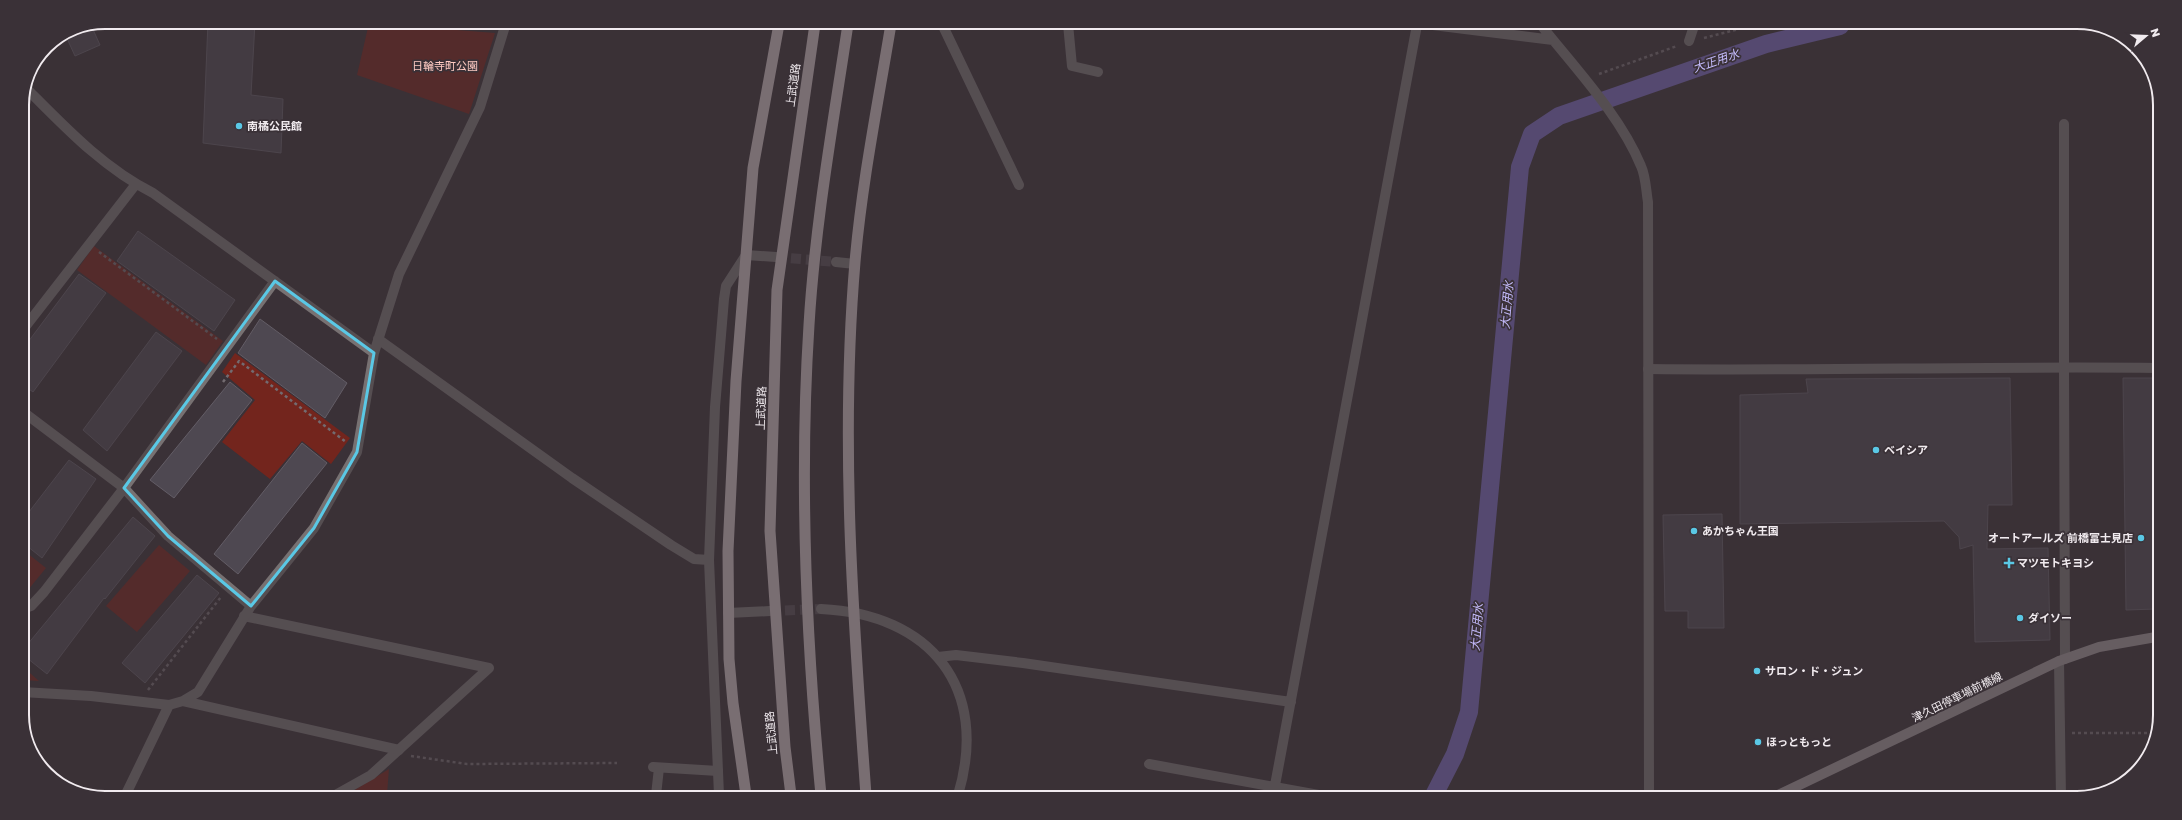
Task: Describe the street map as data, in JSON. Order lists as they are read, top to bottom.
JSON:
{
  "streets": {
    "highway": ["上武道路"],
    "main road": ["津久田停車場前橋線"]
  },
  "water": ["大正用水"],
  "parks": ["日輪寺町公園"],
  "places": {
    "other": [
      "南橘公民館",
      "ベイシア",
      "あかちゃん王国",
      "オートアールズ 前橋富士見店",
      "ダイソー",
      "サロン・ド・ジュン",
      "ほっともっと"
    ],
    "health": ["マツモトキヨシ"]
  },
  "north": "right"
}
